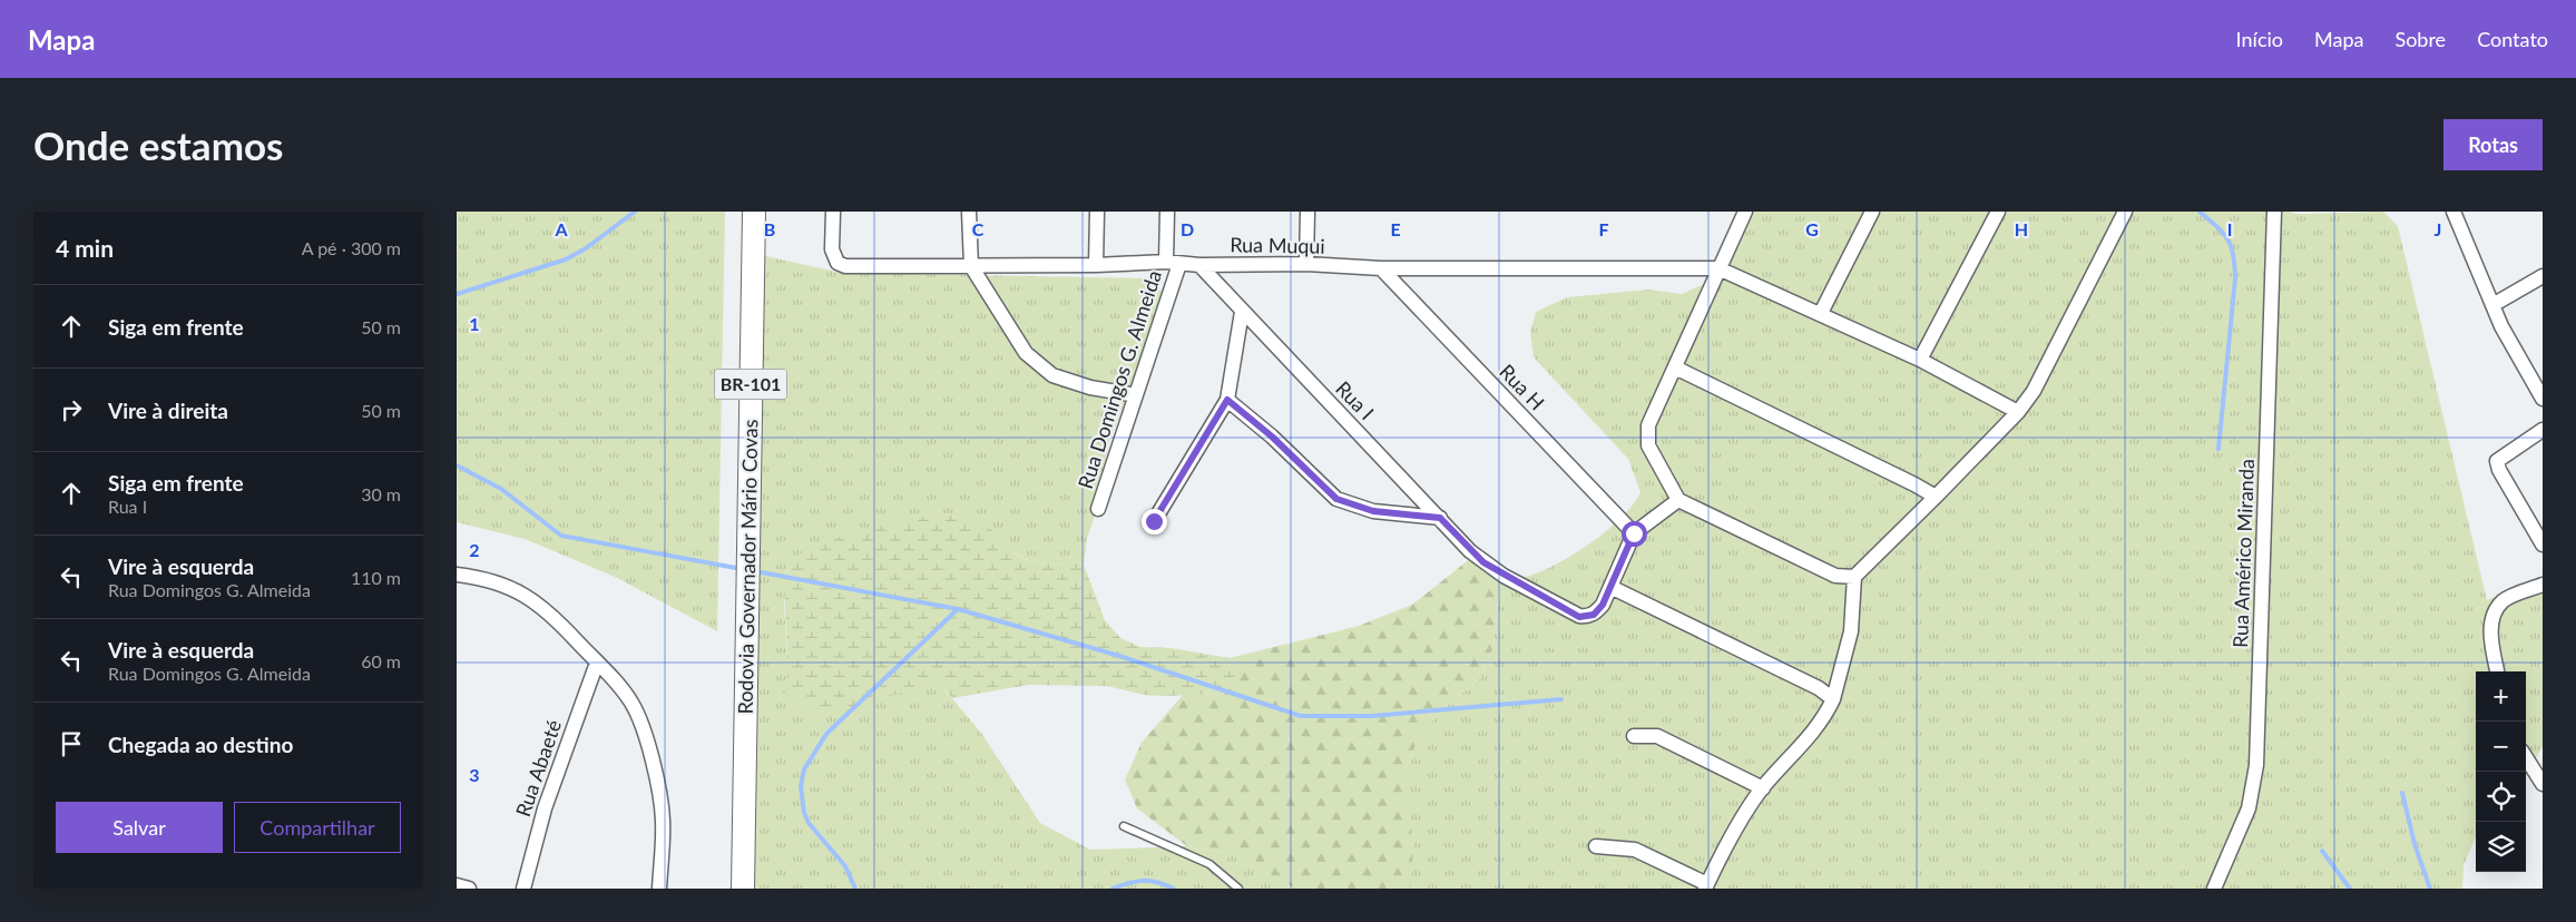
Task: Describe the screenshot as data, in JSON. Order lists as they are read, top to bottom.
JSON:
{
  "streets": {
    "main road": ["BR-101", "Rodovia Governador Mário Covas"],
    "street": [
      "Rua Muqui",
      "Rua Domingos G. Almeida",
      "Rua H",
      "Rua I",
      "Rua Américo Miranda",
      "Rua Abaeté"
    ]
  },
  "crossings": [
    ["Rua Muqui", "Rua Domingos G. Almeida"],
    ["Rua Muqui", "Rua H"],
    ["Rua Muqui", "Rua I"]
  ],
  "page": {
    "header": "Mapa",
    "nav": [
      "Início",
      "Mapa",
      "Sobre",
      "Contato"
    ],
    "buttons": [
      "Rotas",
      ["Salvar", "Compartilhar"]
    ],
    "title": "Onde estamos",
    "heading": ["4 min", "A pé · 300 m"],
    "list": [
      ["Siga em frente", "50 m"],
      ["Vire à direita", "50 m"],
      ["Siga em frente", "Rua I", "30 m"],
      ["Vire à esquerda", "Rua Domingos G. Almeida", "110 m"],
      ["Vire à esquerda", "Rua Domingos G. Almeida", "60 m"],
      "Chegada ao destino"
    ],
    "map_buttons": ["+", "−"]
  },
  "grid": {
    "columns": [
      "A",
      "B",
      "C",
      "D",
      "E",
      "F",
      "G",
      "H",
      "I",
      "J"
    ],
    "rows": ["1", "2", "3"]
  }
}
